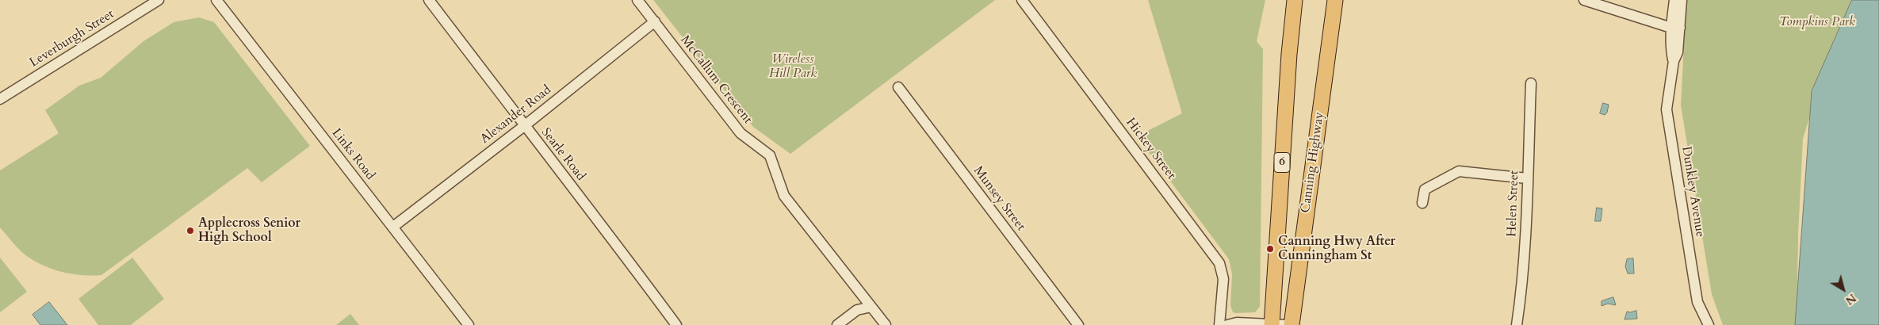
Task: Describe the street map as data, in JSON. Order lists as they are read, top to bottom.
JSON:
{
  "streets": {
    "highway": ["6", "Canning Highway"],
    "street": [
      "Leverburgh Street",
      "McCallum Crescent",
      "Alexander Road",
      "Hickey Street",
      "Links Road",
      "Searle Road",
      "Dunkley Avenue",
      "Munsey Street",
      "Helen Street"
    ]
  },
  "crossings": [
    ["McCallum Crescent", "Alexander Road"],
    ["Alexander Road", "Links Road"],
    ["Alexander Road", "Searle Road"]
  ],
  "parks": ["Tompkins Park", "Wireless Hill Park"],
  "places": ["Applecross Senior High School", "Canning Hwy After Cunningham St"],
  "north": "bottom right"
}
